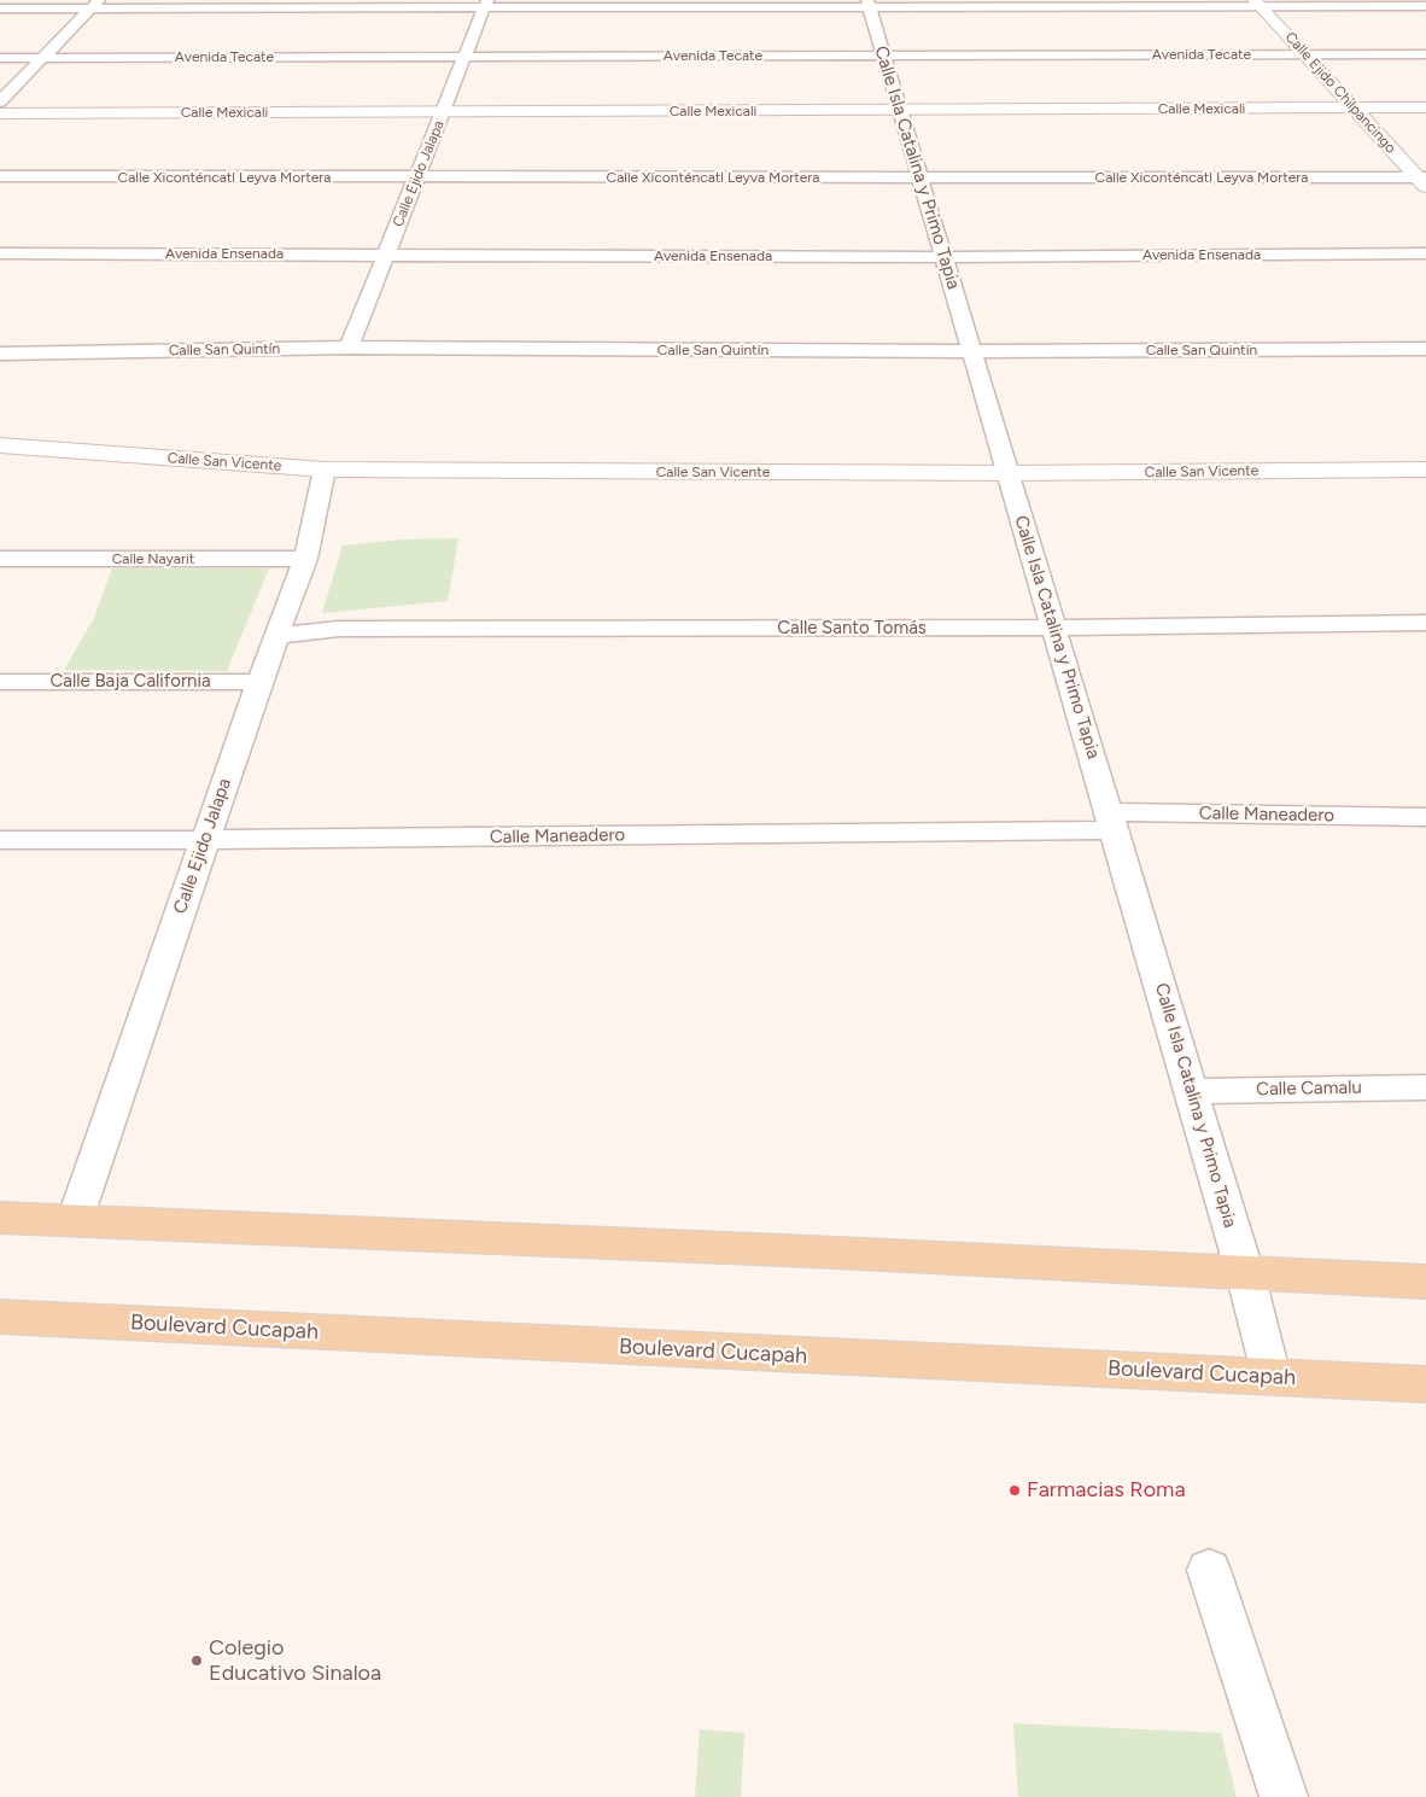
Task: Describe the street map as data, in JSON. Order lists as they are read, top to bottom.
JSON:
{
  "streets": {
    "main road": ["Boulevard Cucapah"],
    "street": [
      "Avenida Tecate",
      "Calle Ejido Chilpancingo",
      "Calle Mexicali",
      "Calle Isla Catalina y Primo Tapia",
      "Calle Ejido Jalapa",
      "Calle Xiconténcatl Leyva Mortera",
      "Avenida Ensenada",
      "Calle San Quintín",
      "Calle San Vicente",
      "Calle Nayarit",
      "Calle Santo Tomás",
      "Calle Baja California",
      "Calle Maneadero",
      "Calle Camalu"
    ]
  },
  "crossings": [
    ["Avenida Tecate", "Calle Ejido Chilpancingo"],
    ["Avenida Tecate", "Calle Isla Catalina y Primo Tapia"],
    ["Avenida Tecate", "Calle Ejido Jalapa"],
    ["Calle Ejido Chilpancingo", "Calle Mexicali"],
    ["Calle Ejido Chilpancingo", "Calle Xiconténcatl Leyva Mortera"],
    ["Calle Mexicali", "Calle Isla Catalina y Primo Tapia"],
    ["Calle Mexicali", "Calle Ejido Jalapa"],
    ["Calle Isla Catalina y Primo Tapia", "Calle Xiconténcatl Leyva Mortera"],
    ["Calle Isla Catalina y Primo Tapia", "Avenida Ensenada"],
    ["Calle Isla Catalina y Primo Tapia", "Calle San Quintín"],
    ["Calle Isla Catalina y Primo Tapia", "Calle San Vicente"],
    ["Calle Isla Catalina y Primo Tapia", "Calle Santo Tomás"],
    ["Calle Isla Catalina y Primo Tapia", "Calle Maneadero"],
    ["Calle Isla Catalina y Primo Tapia", "Calle Camalu"],
    ["Calle Isla Catalina y Primo Tapia", "Boulevard Cucapah"],
    ["Calle Ejido Jalapa", "Calle Xiconténcatl Leyva Mortera"],
    ["Calle Ejido Jalapa", "Avenida Ensenada"],
    ["Calle Ejido Jalapa", "Calle San Quintín"],
    ["Calle Ejido Jalapa", "Calle San Vicente"],
    ["Calle Ejido Jalapa", "Calle Nayarit"],
    ["Calle Ejido Jalapa", "Calle Santo Tomás"],
    ["Calle Ejido Jalapa", "Calle Baja California"],
    ["Calle Ejido Jalapa", "Calle Maneadero"]
  ],
  "places": ["Farmacias Roma", "Colegio Educativo Sinaloa"]
}
